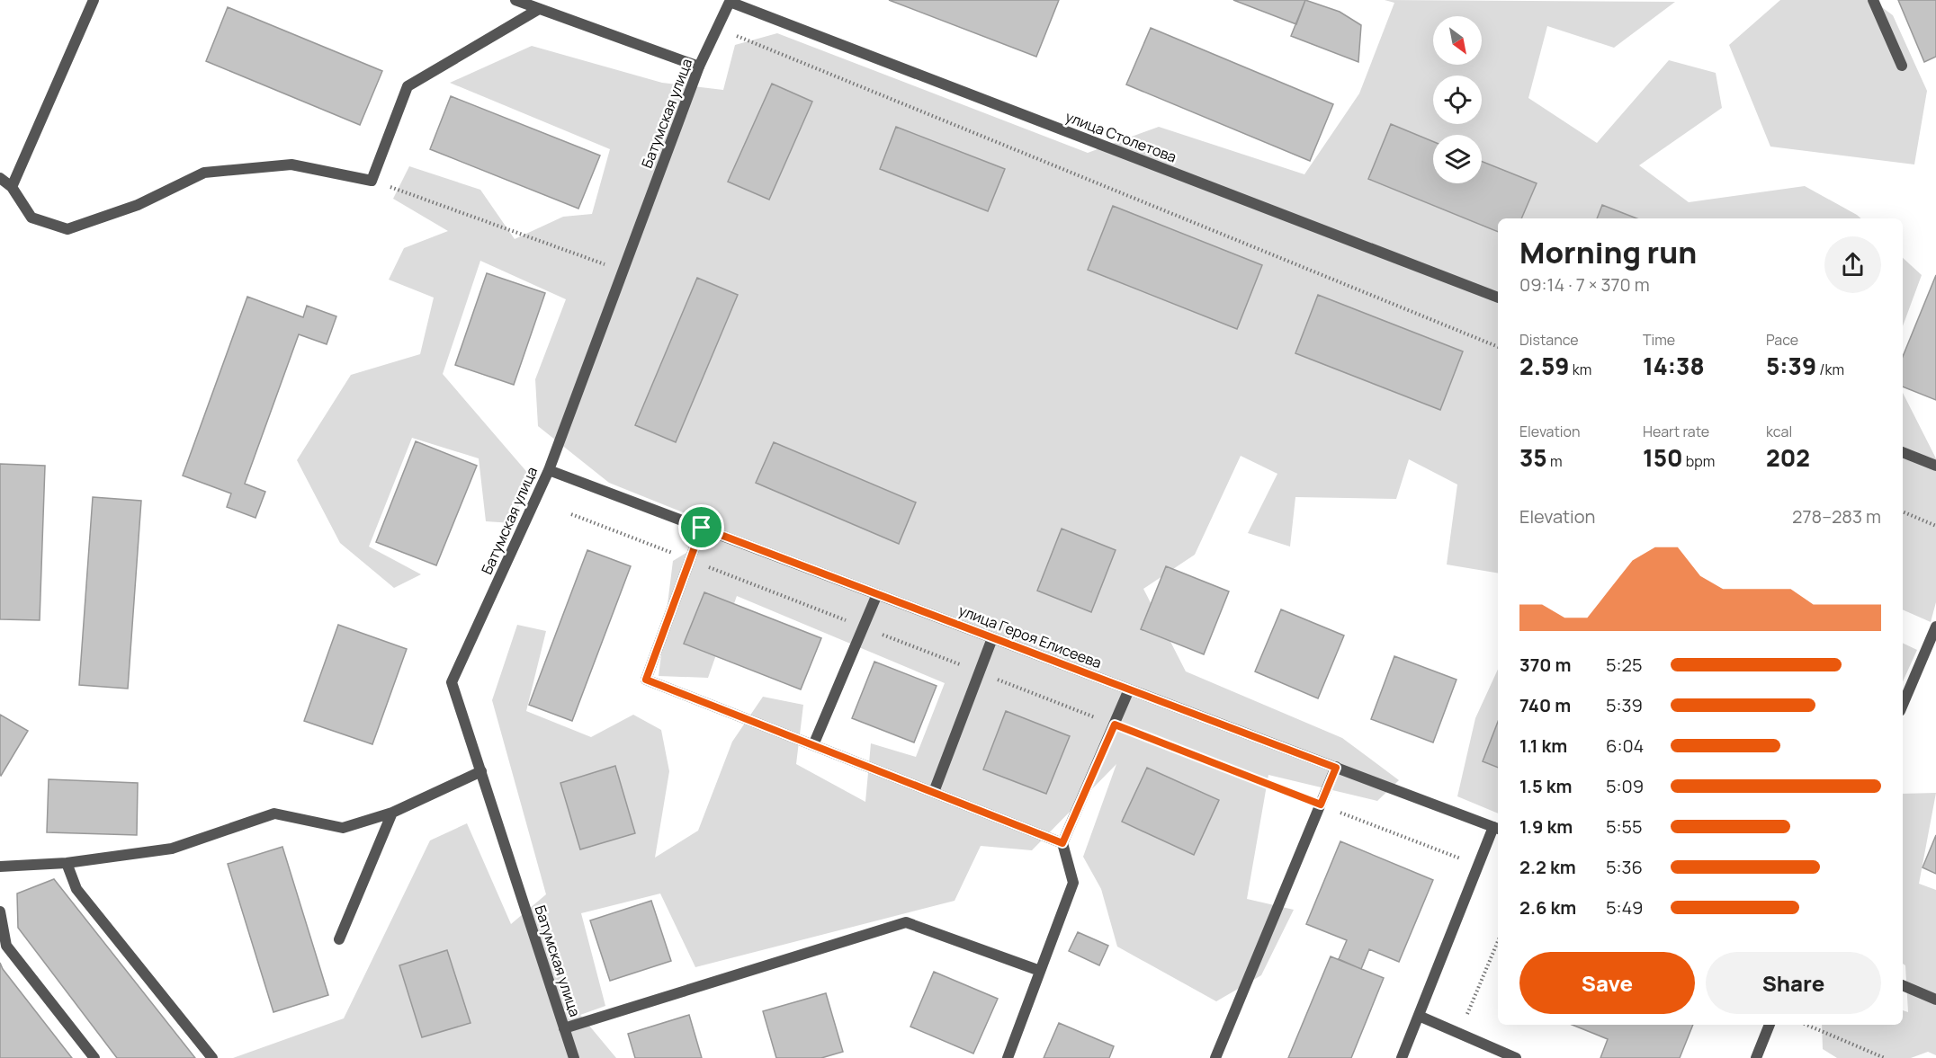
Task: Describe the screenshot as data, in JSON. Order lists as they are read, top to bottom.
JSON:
{
  "streets": {
    "street": ["Батумская улица", "улица Столетова", "улица Героя Елисеева"]
  },
  "crossings": [
    ["Батумская улица", "улица Столетова"],
    ["Батумская улица", "улица Героя Елисеева"]
  ],
  "north": "bottom right",
  "page": {
    "heading": ["Morning run", "09:14 · 7 × 370 m"],
    "stats": [
      ["Distance", "2.59 km"],
      ["Time", "14:38"],
      ["Pace", "5:39 /km"],
      ["Elevation", "35 m"],
      ["Heart rate", "150 bpm"],
      ["kcal", "202"]
    ],
    "chart": ["Elevation", "278–283 m"],
    "list": [
      {
        "name": "370 m",
        "note": "5:25"
      },
      {
        "name": "740 m",
        "note": "5:39"
      },
      {
        "name": "1.1 km",
        "note": "6:04"
      },
      {
        "name": "1.5 km",
        "note": "5:09"
      },
      {
        "name": "1.9 km",
        "note": "5:55"
      },
      {
        "name": "2.2 km",
        "note": "5:36"
      },
      {
        "name": "2.6 km",
        "note": "5:49"
      }
    ],
    "buttons": ["Save", "Share"]
  }
}
